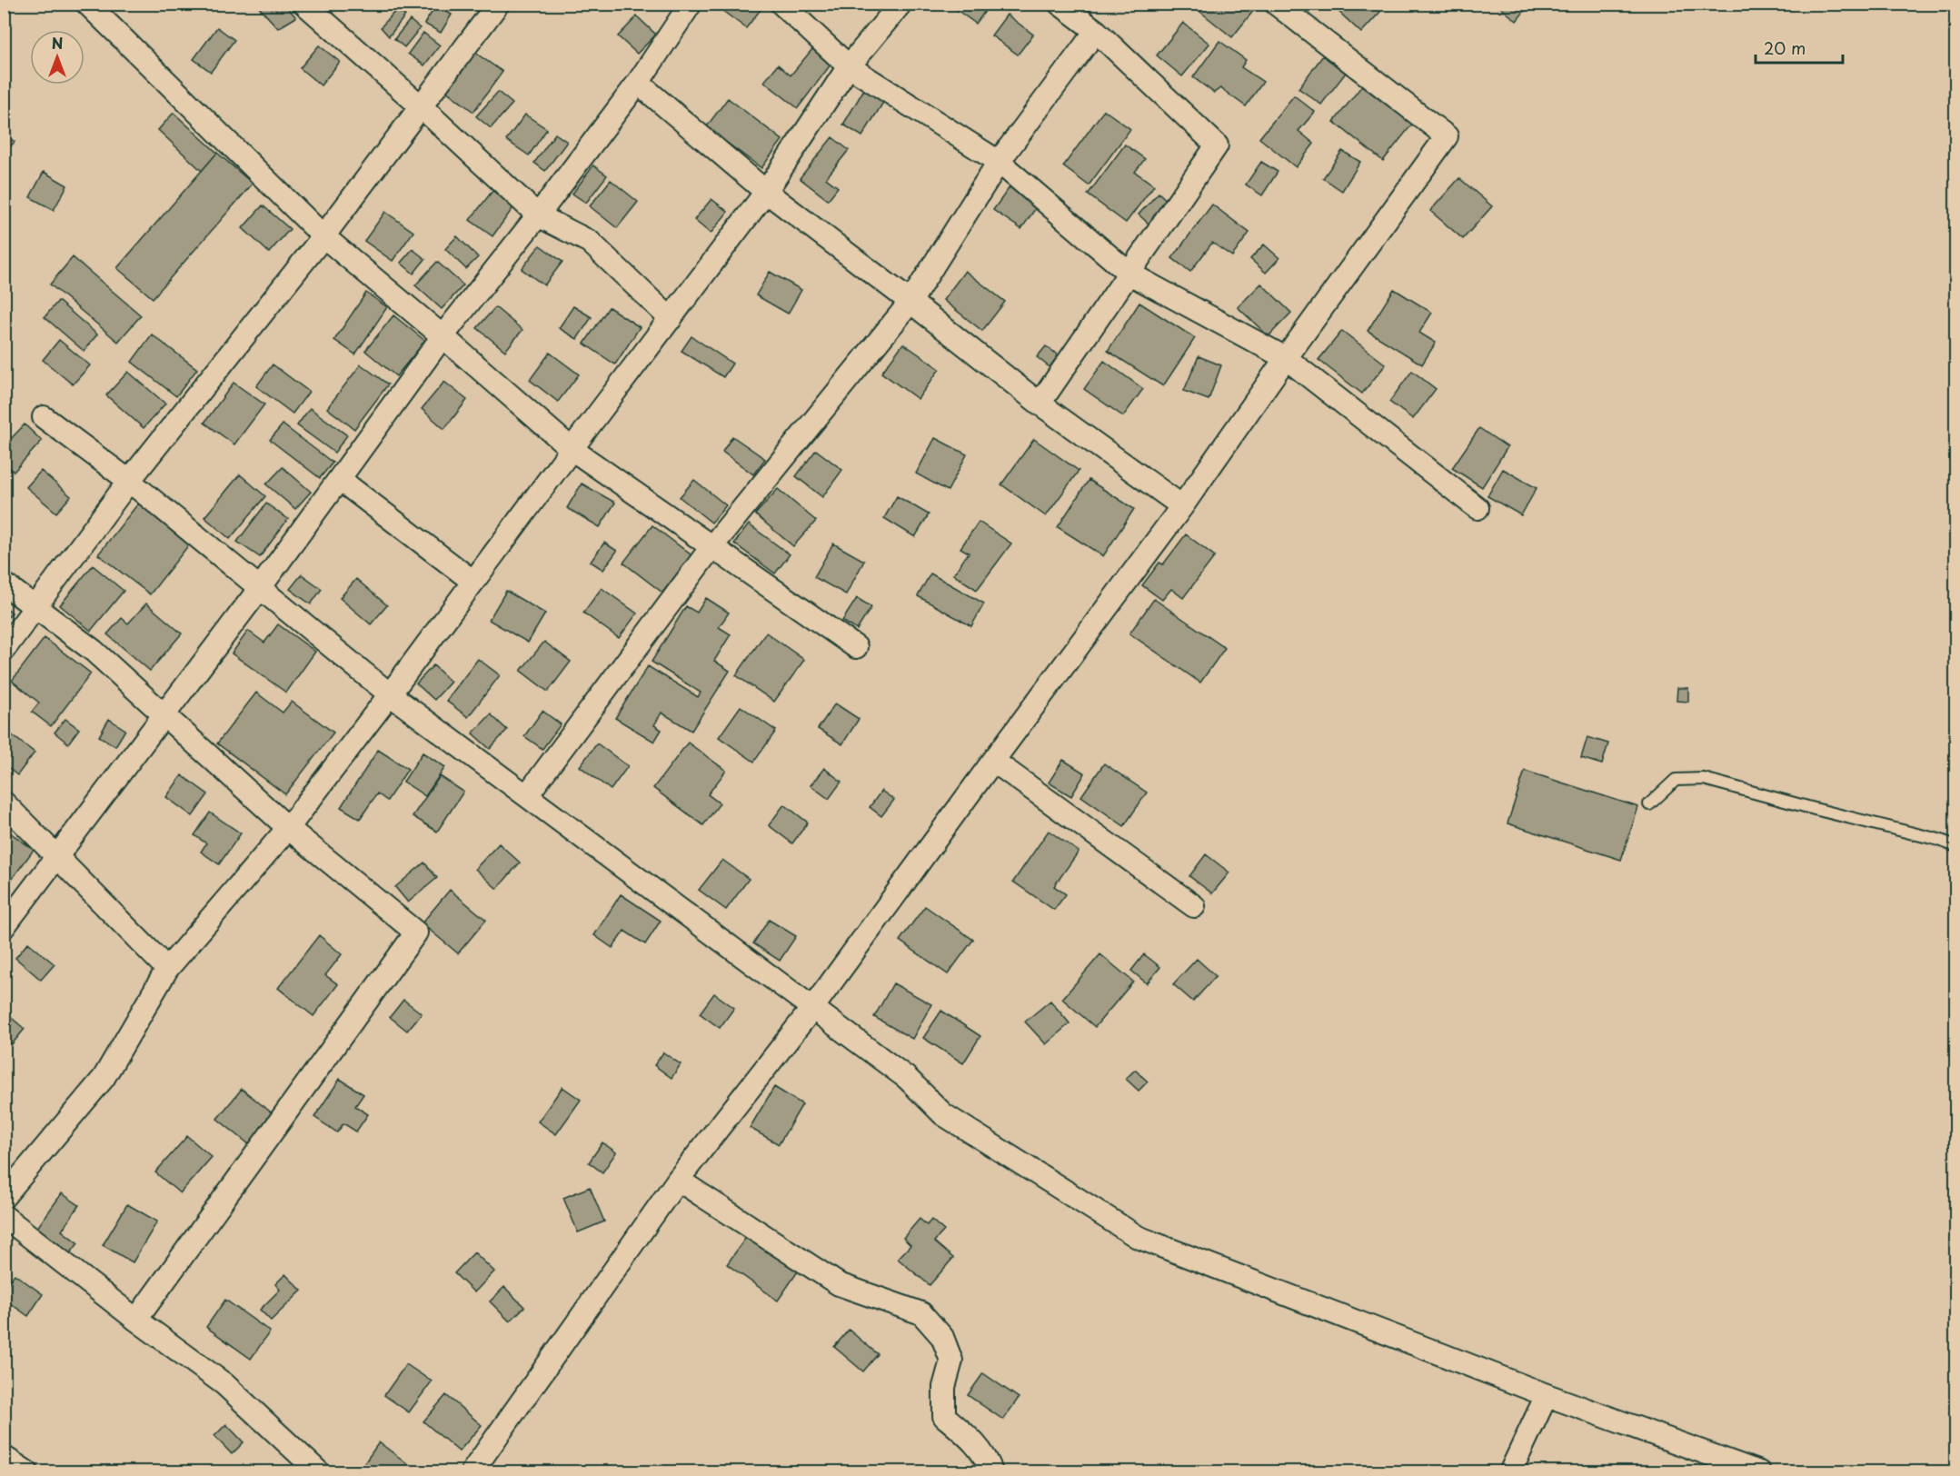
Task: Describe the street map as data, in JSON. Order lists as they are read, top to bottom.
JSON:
{
  "scale_bar": "20 m",
  "north": "top"
}
